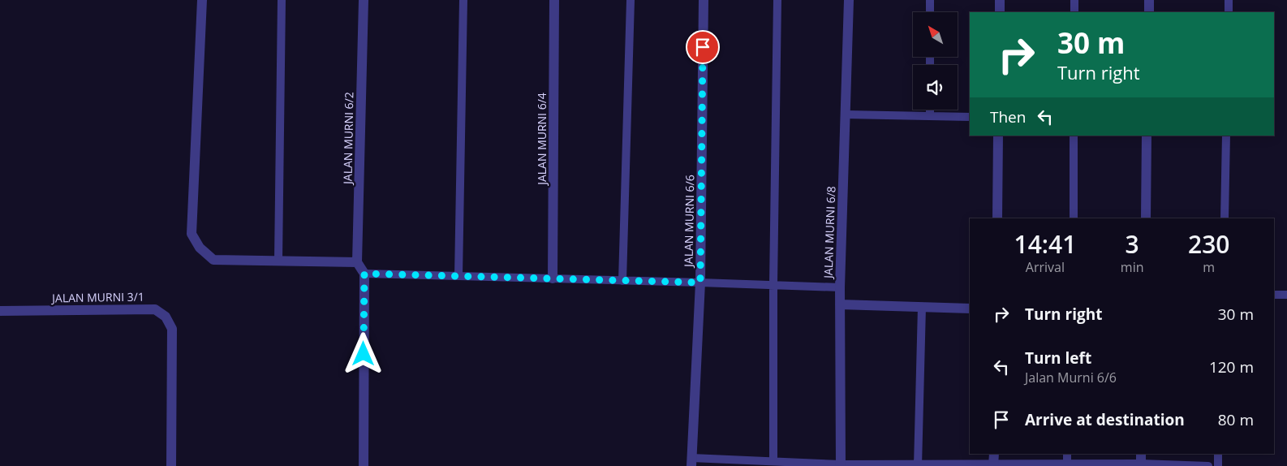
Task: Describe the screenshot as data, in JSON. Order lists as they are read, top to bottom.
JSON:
{
  "streets": {
    "street": [
      "JALAN MURNI 6/2",
      "JALAN MURNI 6/4",
      "JALAN MURNI 6/6",
      "JALAN MURNI 6/8",
      "JALAN MURNI 3/1"
    ]
  },
  "north": "top left",
  "page": {
    "turn": ["30 m", "Turn right"],
    "then": "Then",
    "eta": [
      "14:41",
      "Arrival",
      "3",
      "min",
      "230",
      "m"
    ],
    "list": [
      {
        "name": "Turn right",
        "value": "30 m"
      },
      {
        "name": "Turn left",
        "note": "Jalan Murni 6/6",
        "value": "120 m"
      },
      {
        "name": "Arrive at destination",
        "value": "80 m"
      }
    ]
  }
}
